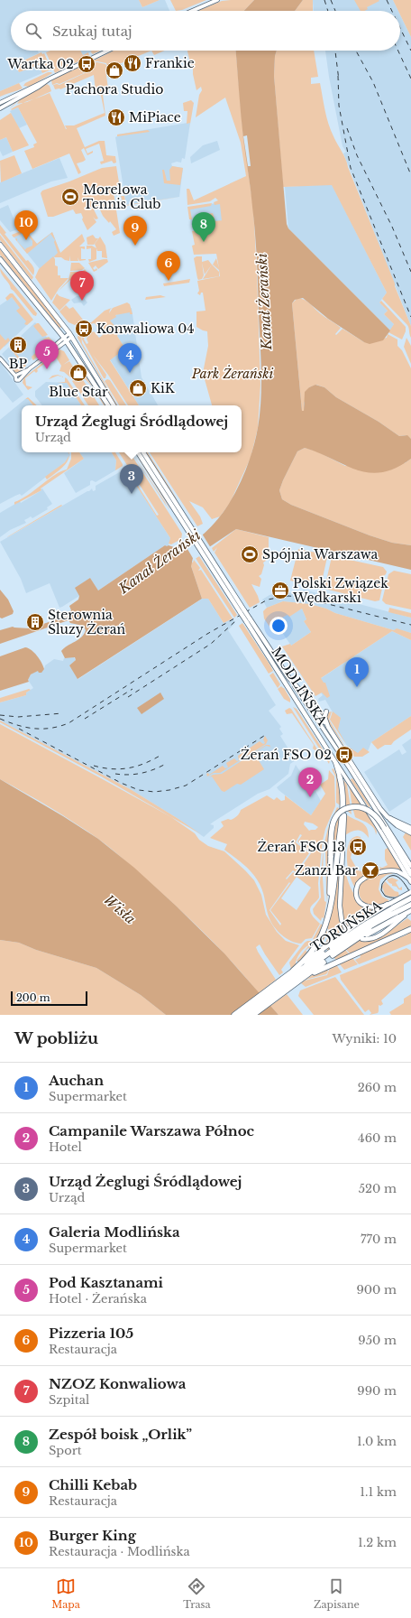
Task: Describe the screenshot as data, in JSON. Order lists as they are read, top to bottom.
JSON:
{
  "streets": {
    "highway": ["TORUŃSKA"],
    "main road": ["MODLIŃSKA"]
  },
  "water": ["Kanał Żerański", "Wisła"],
  "parks": ["Park Żerański"],
  "places": {
    "restaurant": ["Frankie", "MiPiace"],
    "bus stop": [
      "Wartka 02",
      "Konwaliowa 04",
      "Żerań FSO 02",
      "Żerań FSO 13"
    ],
    "shop": ["Pachora Studio", "Blue Star", "KiK"],
    "sports": ["Morelowa Tennis Club", "Spójnia Warszawa"],
    "building": ["BP", "Sterownia Śluzy Żerań"],
    "office": ["Polski Związek Wędkarski"],
    "bar": ["Zanzi Bar"]
  },
  "scale_bar": "200 m",
  "page": {
    "search": "Szukaj tutaj",
    "pins": [
      "10",
      "8",
      "9",
      "6",
      "7",
      "5",
      "4",
      "3",
      "1",
      "2"
    ],
    "popup": ["Urząd Żeglugi Śródlądowej", "Urząd"],
    "scale": "200 m",
    "heading": ["W pobliżu", "Wyniki: 10"],
    "list": [
      {
        "mark": "1",
        "name": "Auchan",
        "note": "Supermarket",
        "value": "260 m"
      },
      {
        "mark": "2",
        "name": "Campanile Warszawa Północ",
        "note": "Hotel",
        "value": "460 m"
      },
      {
        "mark": "3",
        "name": "Urząd Żeglugi Śródlądowej",
        "note": "Urząd",
        "value": "520 m"
      },
      {
        "mark": "4",
        "name": "Galeria Modlińska",
        "note": "Supermarket",
        "value": "770 m"
      },
      {
        "mark": "5",
        "name": "Pod Kasztanami",
        "note": "Hotel · Żerańska",
        "value": "900 m"
      },
      {
        "mark": "6",
        "name": "Pizzeria 105",
        "note": "Restauracja",
        "value": "950 m"
      },
      {
        "mark": "7",
        "name": "NZOZ Konwaliowa",
        "note": "Szpital",
        "value": "990 m"
      },
      {
        "mark": "8",
        "name": "Zespół boisk „Orlik”",
        "note": "Sport",
        "value": "1.0 km"
      },
      {
        "mark": "9",
        "name": "Chilli Kebab",
        "note": "Restauracja",
        "value": "1.1 km"
      },
      {
        "mark": "10",
        "name": "Burger King",
        "note": "Restauracja · Modlińska",
        "value": "1.2 km"
      }
    ],
    "nav": ["Mapa", "Trasa", "Zapisane"]
  }
}
